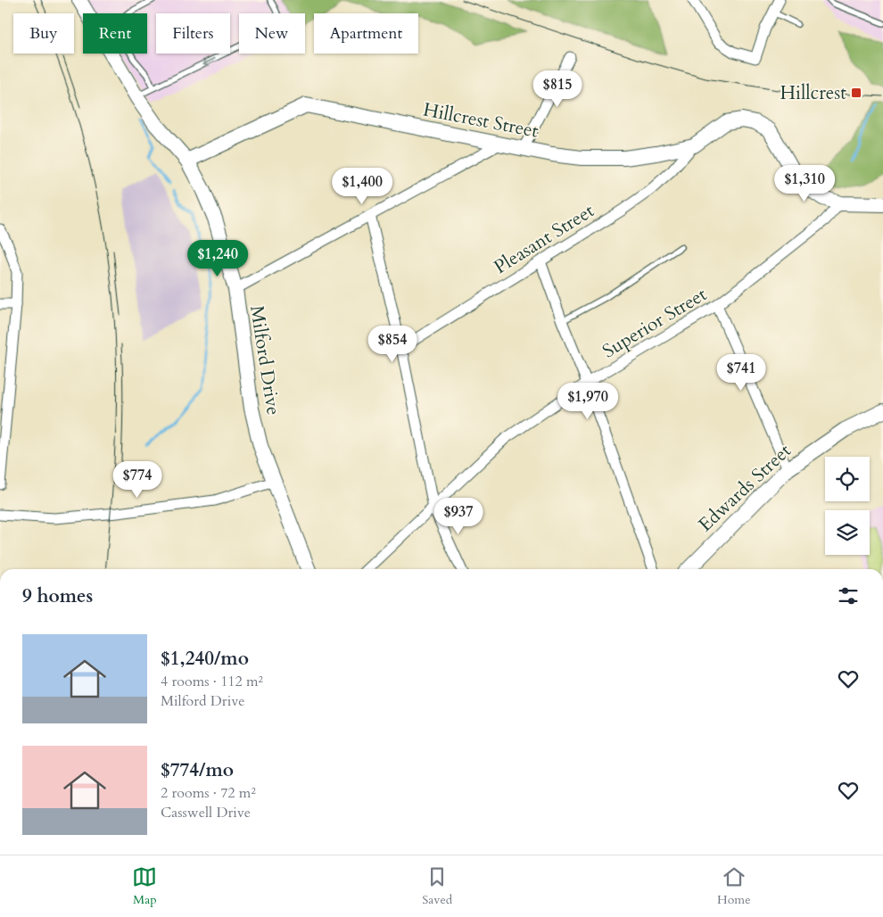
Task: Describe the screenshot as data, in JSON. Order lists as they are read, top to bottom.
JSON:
{
  "streets": {
    "street": [
      "Hillcrest Street",
      "Pleasant Street",
      "Superior Street",
      "Milford Drive",
      "Edwards Street"
    ]
  },
  "crossings": [
    ["Hillcrest Street", "Pleasant Street"],
    ["Hillcrest Street", "Superior Street"],
    ["Hillcrest Street", "Milford Drive"]
  ],
  "places": {
    "transit": ["Hillcrest"]
  },
  "page": {
    "chip": [
      "Buy",
      "Rent",
      "Filters",
      "New",
      "Apartment"
    ],
    "price": [
      "$815",
      "$1,310",
      "$1,400",
      "$1,240",
      "$854",
      "$741",
      "$1,970",
      "$774",
      "$937"
    ],
    "heading": "9 homes",
    "list": [
      {
        "name": "$1,240/mo",
        "note": "4 rooms · 112 m² · Milford Drive"
      },
      {
        "name": "$774/mo",
        "note": "2 rooms · 72 m² · Casswell Drive"
      }
    ],
    "tabs": ["Map", "Saved", "Home"]
  }
}
